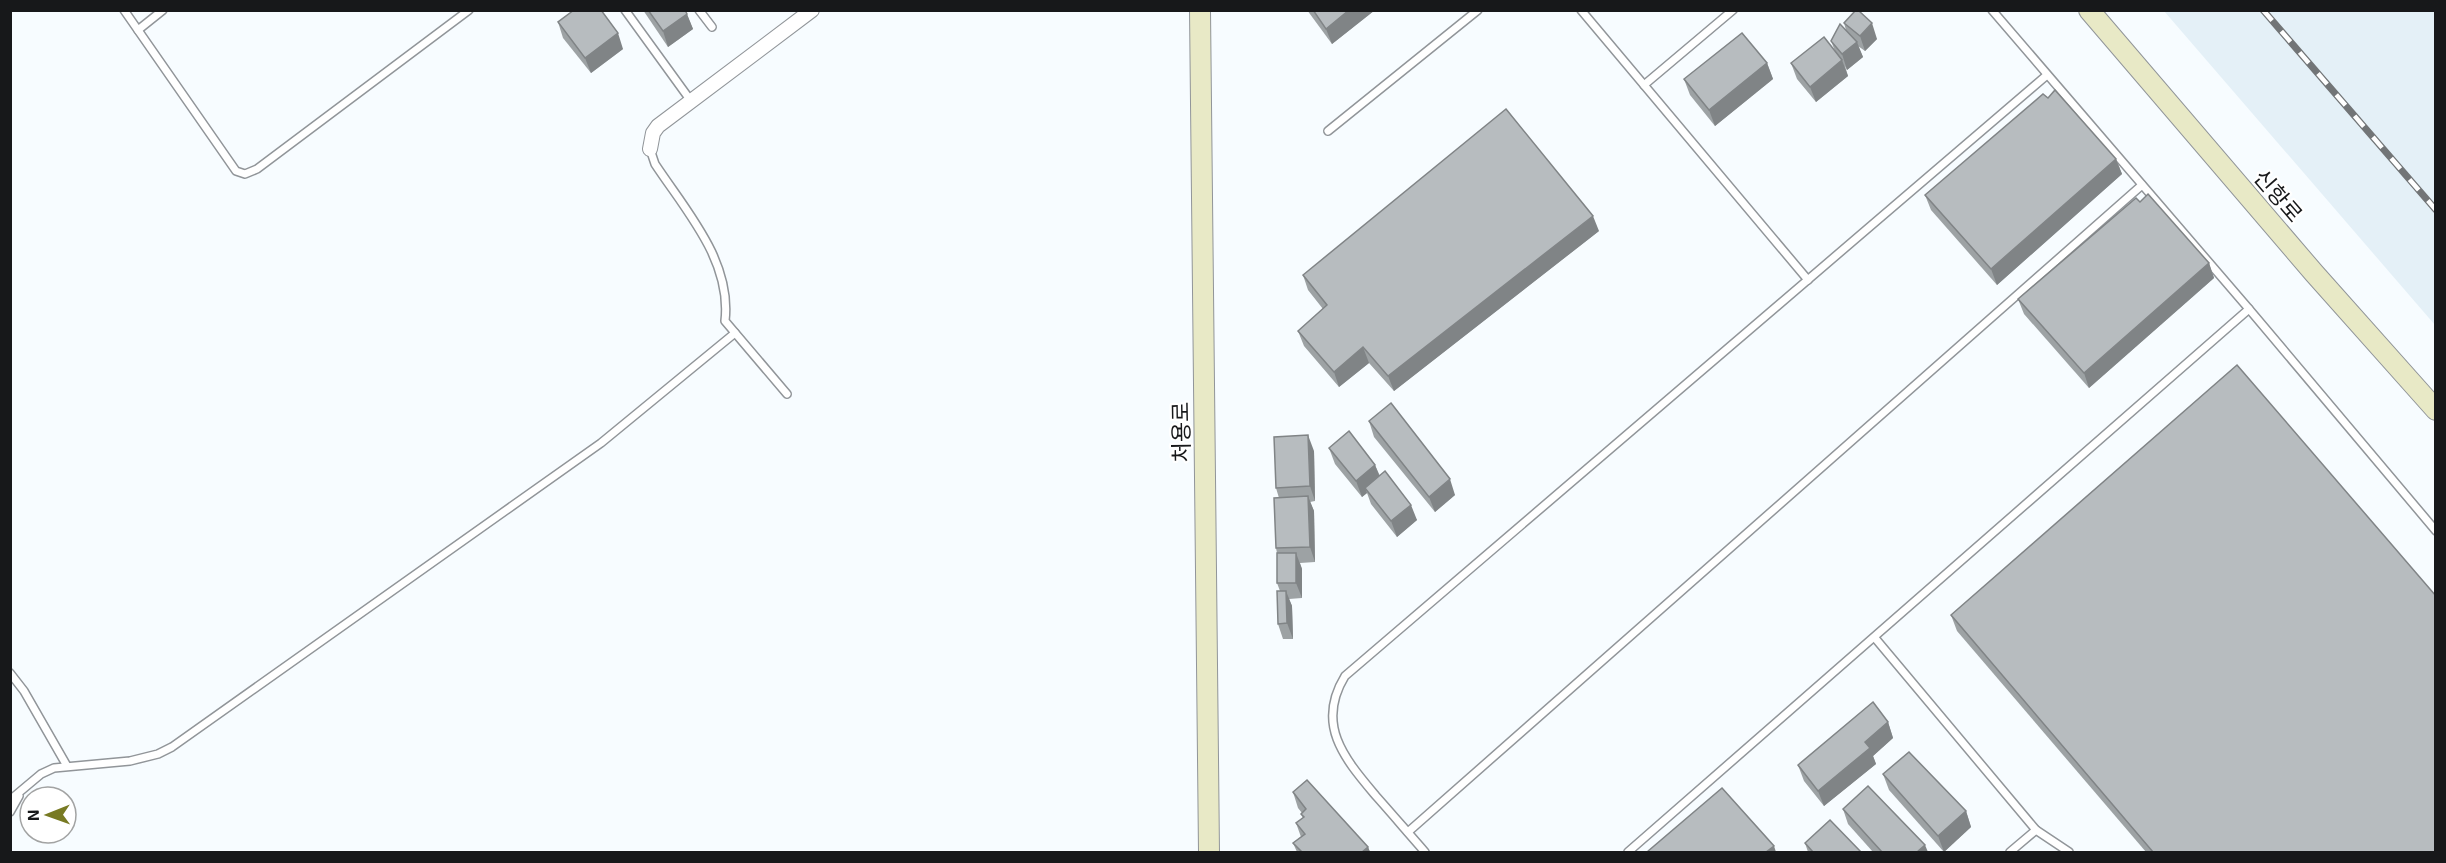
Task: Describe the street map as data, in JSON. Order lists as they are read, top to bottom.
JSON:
{
  "streets": {
    "street": ["신항로", "처용로"]
  },
  "north": "left"
}
